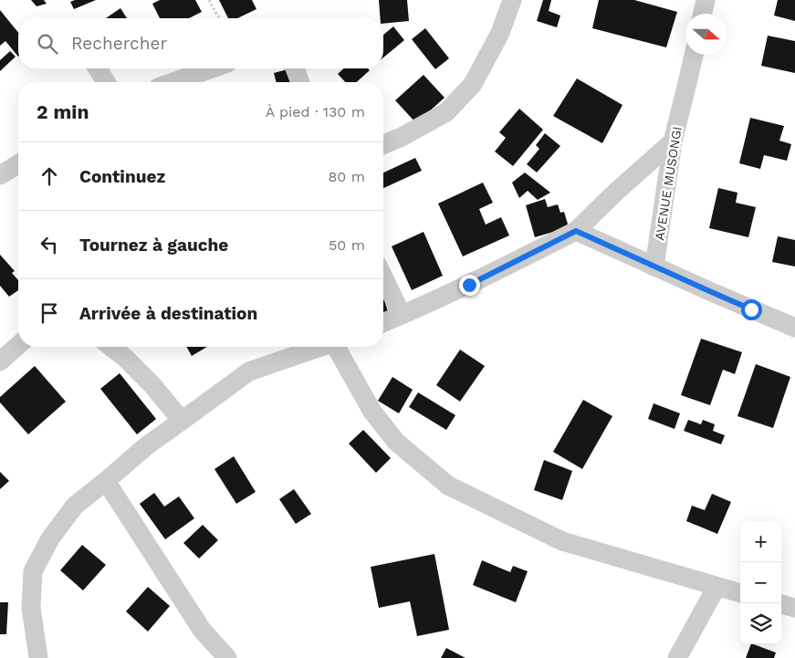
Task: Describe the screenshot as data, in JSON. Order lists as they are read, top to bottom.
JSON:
{
  "streets": {
    "street": ["AVENUE MUSONGI"]
  },
  "north": "right",
  "page": {
    "search": "Rechercher",
    "heading": ["2 min", "À pied · 130 m"],
    "list": [
      ["Continuez", "80 m"],
      ["Tournez à gauche", "50 m"],
      "Arrivée à destination"
    ],
    "map_buttons": ["+", "−"]
  }
}
